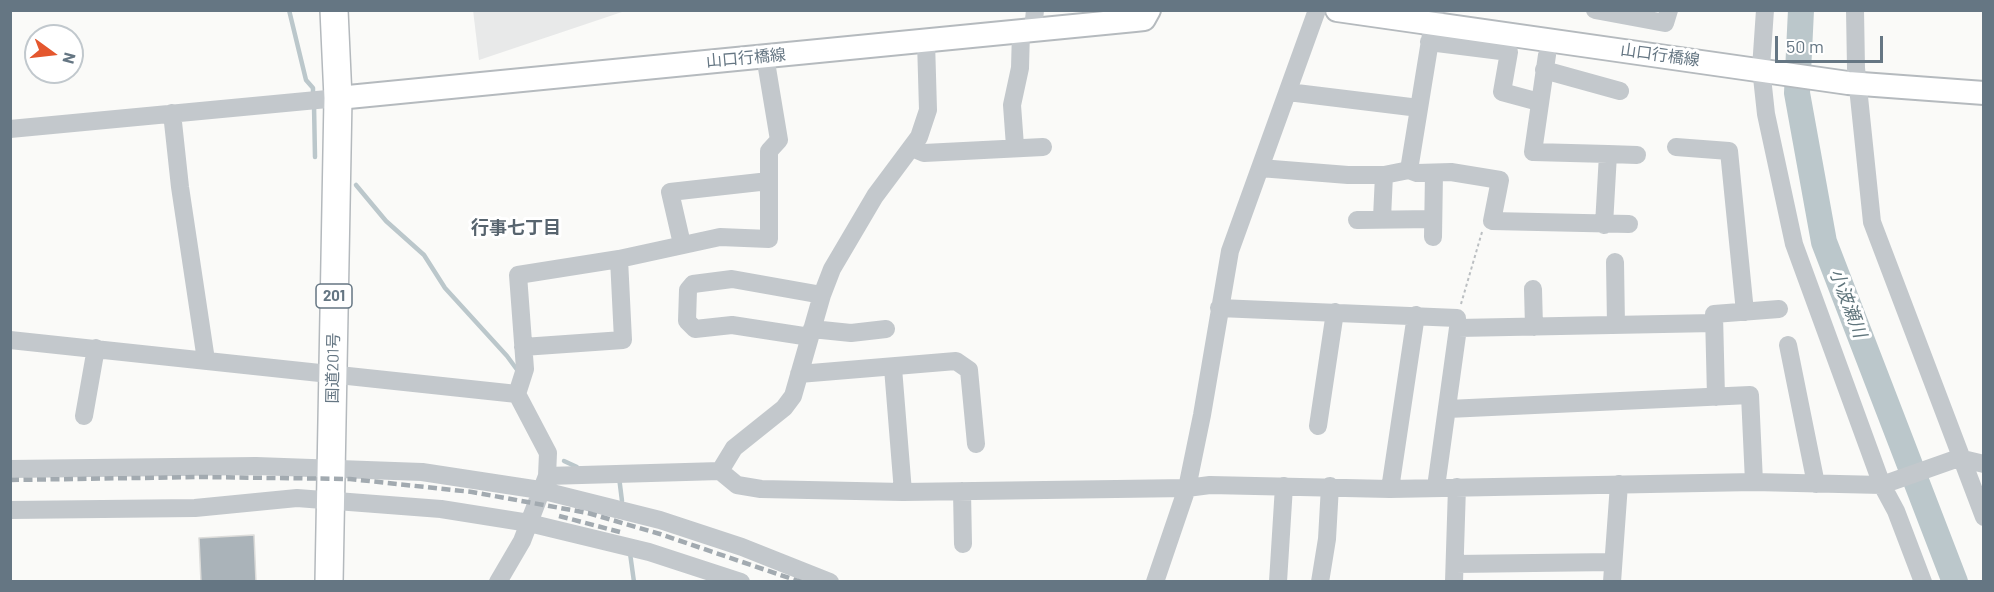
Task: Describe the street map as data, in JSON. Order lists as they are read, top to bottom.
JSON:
{
  "streets": {
    "highway": ["201", "国道201号"],
    "main road": ["山口行橋線"]
  },
  "crossings": [
    ["山口行橋線", "国道201号"]
  ],
  "districts": ["行事七丁目"],
  "water": ["小波瀬川"],
  "scale_bar": "50 m",
  "north": "right"
}
